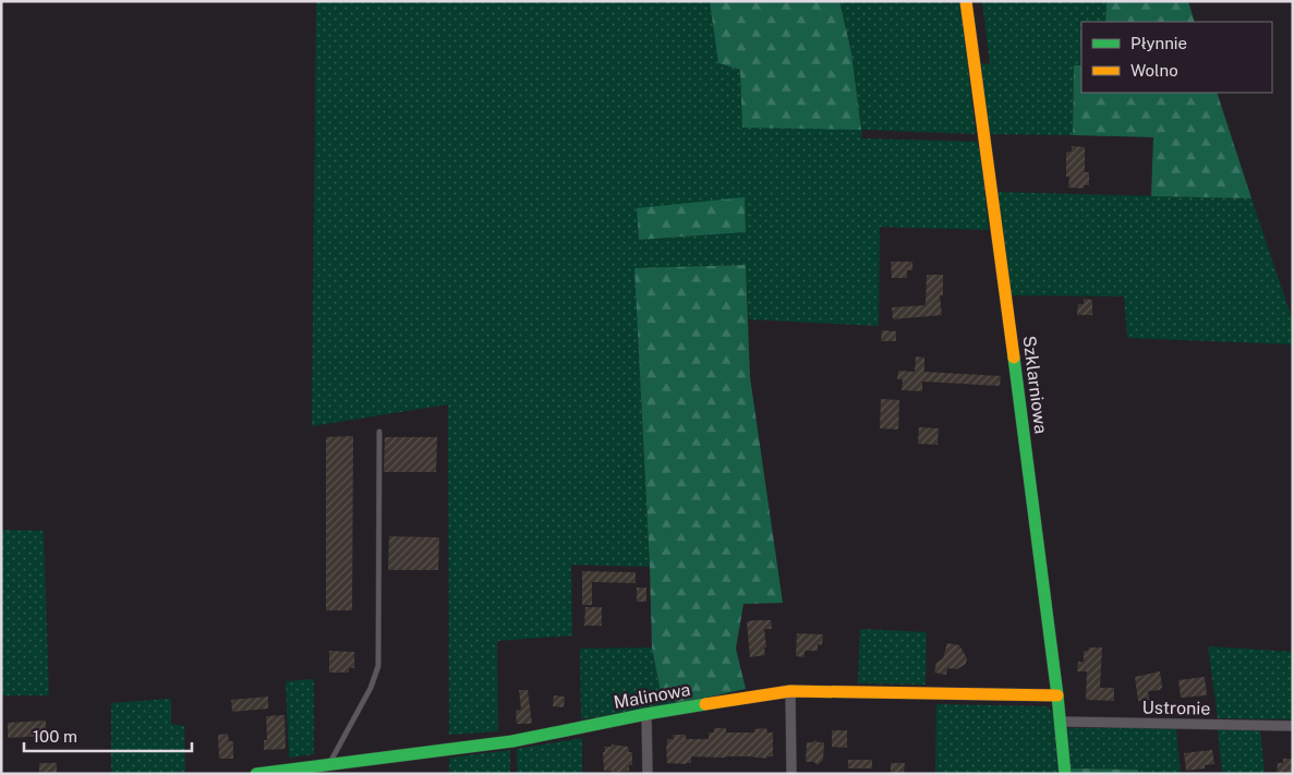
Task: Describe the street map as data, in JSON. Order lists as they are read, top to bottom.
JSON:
{
  "streets": {
    "street": ["Szklarniowa", "Malinowa", "Ustronie"]
  },
  "crossings": [
    ["Szklarniowa", "Malinowa"],
    ["Szklarniowa", "Ustronie"]
  ],
  "legend": ["Płynnie", "Wolno"],
  "scale_bar": "100 m"
}
